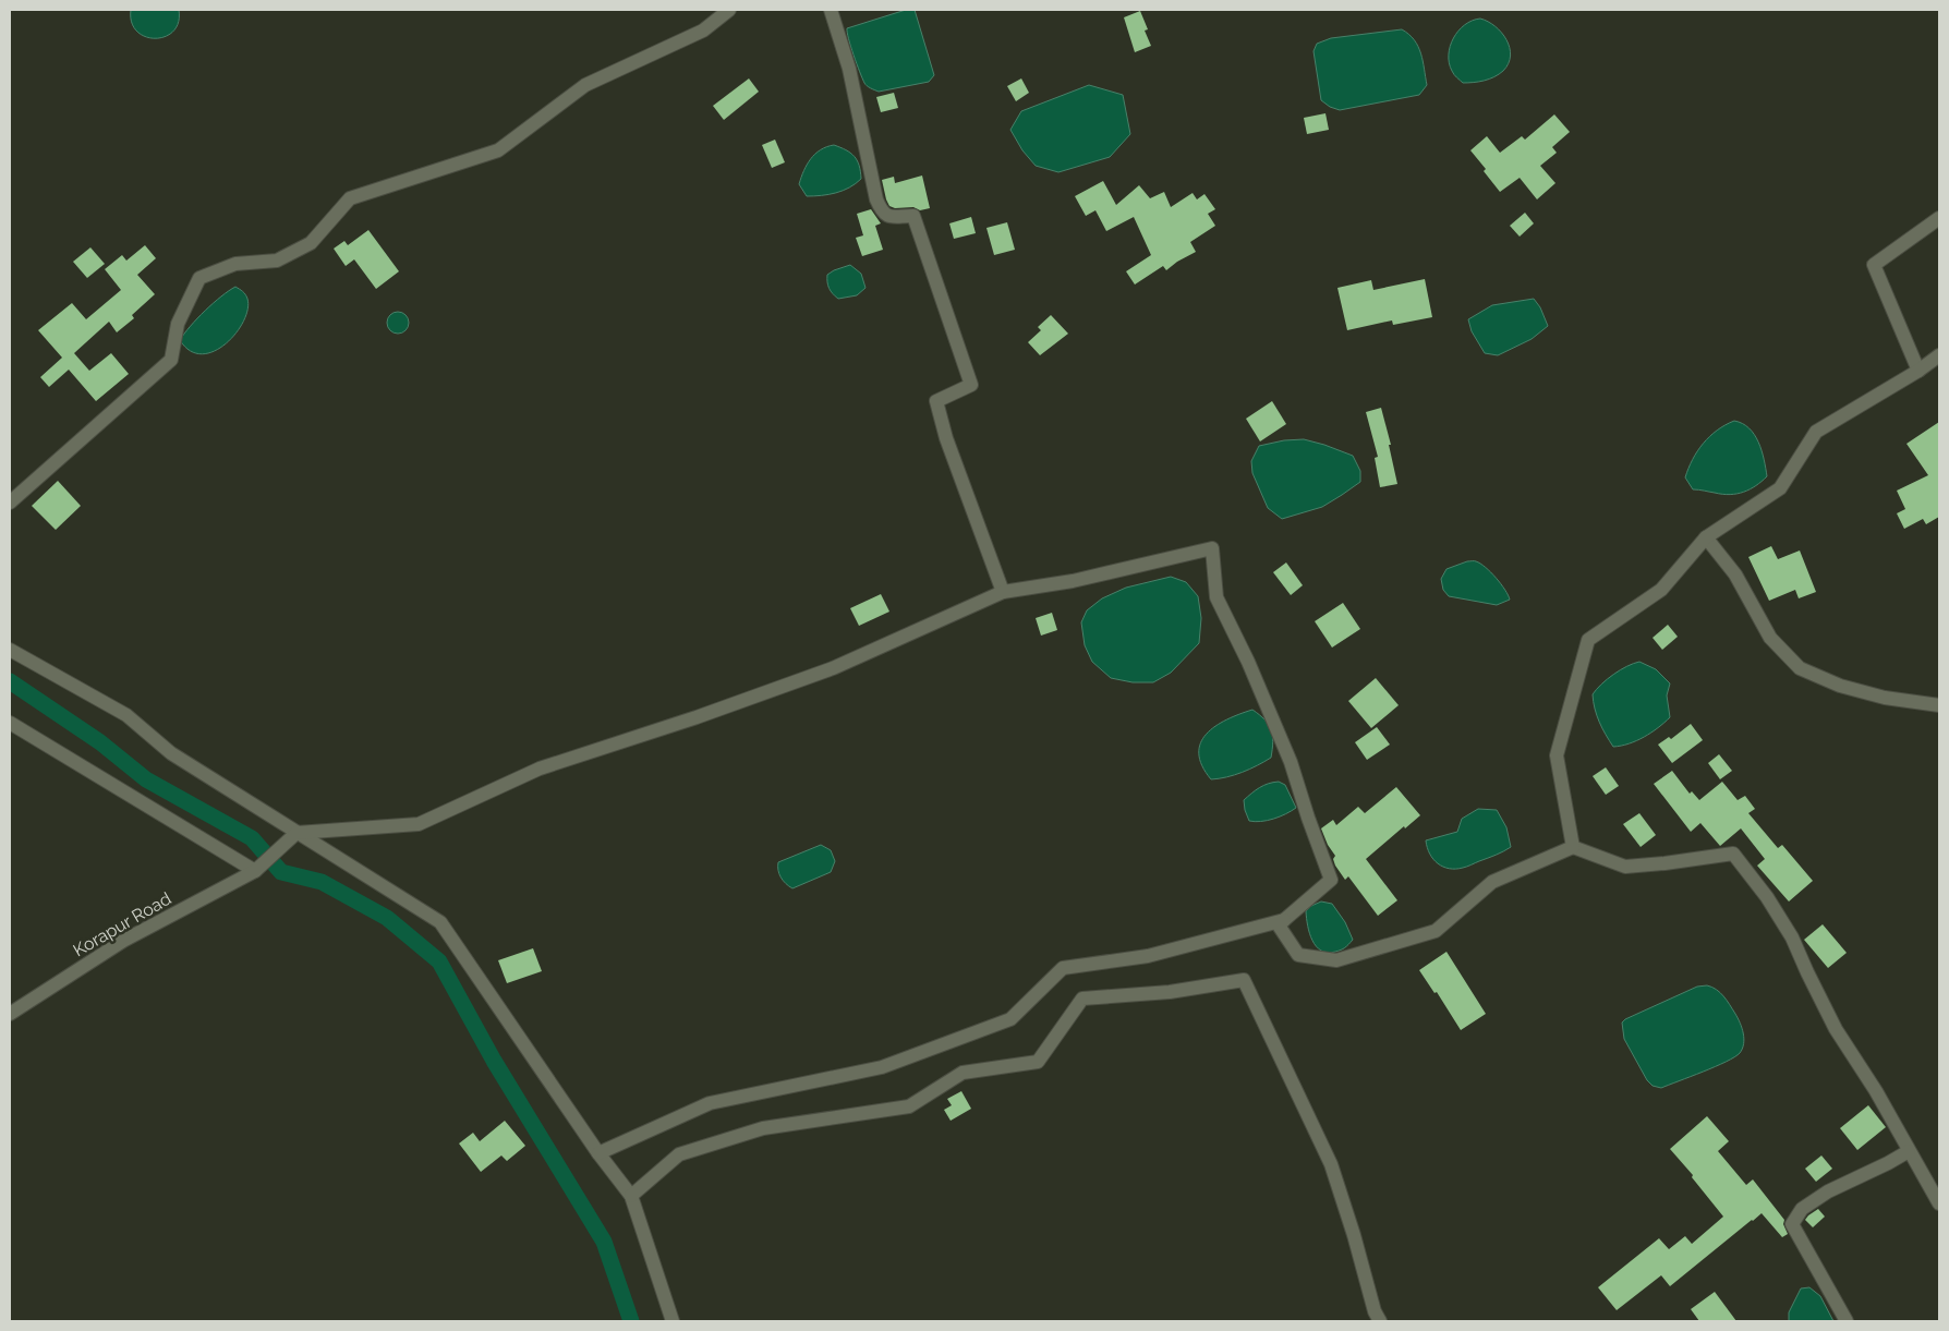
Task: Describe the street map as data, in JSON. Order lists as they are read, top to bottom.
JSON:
{
  "streets": {
    "street": ["Korapur Road"]
  }
}
